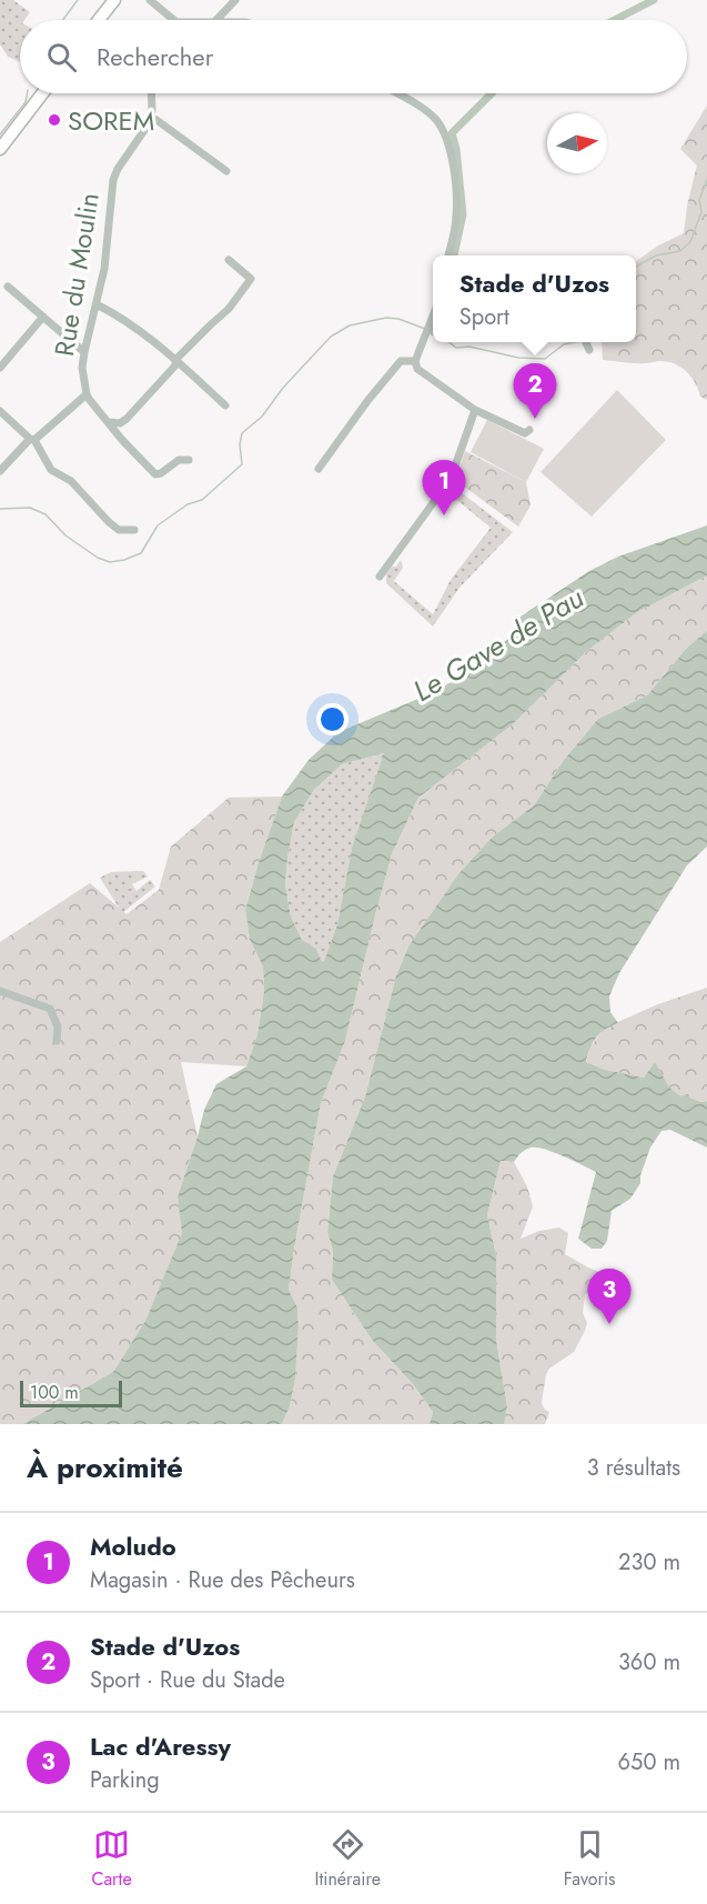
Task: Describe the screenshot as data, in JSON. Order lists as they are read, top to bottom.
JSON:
{
  "streets": {
    "street": ["Rue du Moulin"]
  },
  "water": ["Le Gave de Pau"],
  "places": ["SOREM"],
  "scale_bar": "100 m",
  "north": "right",
  "page": {
    "search": "Rechercher",
    "popup": ["Stade d'Uzos", "Sport"],
    "pins": ["2", "1", "3"],
    "scale": "100 m",
    "heading": ["À proximité", "3 résultats"],
    "list": [
      {
        "mark": "1",
        "name": "Moludo",
        "note": "Magasin · Rue des Pêcheurs",
        "value": "230 m"
      },
      {
        "mark": "2",
        "name": "Stade d'Uzos",
        "note": "Sport · Rue du Stade",
        "value": "360 m"
      },
      {
        "mark": "3",
        "name": "Lac d'Aressy",
        "note": "Parking",
        "value": "650 m"
      }
    ],
    "nav": ["Carte", "Itinéraire", "Favoris"]
  }
}
